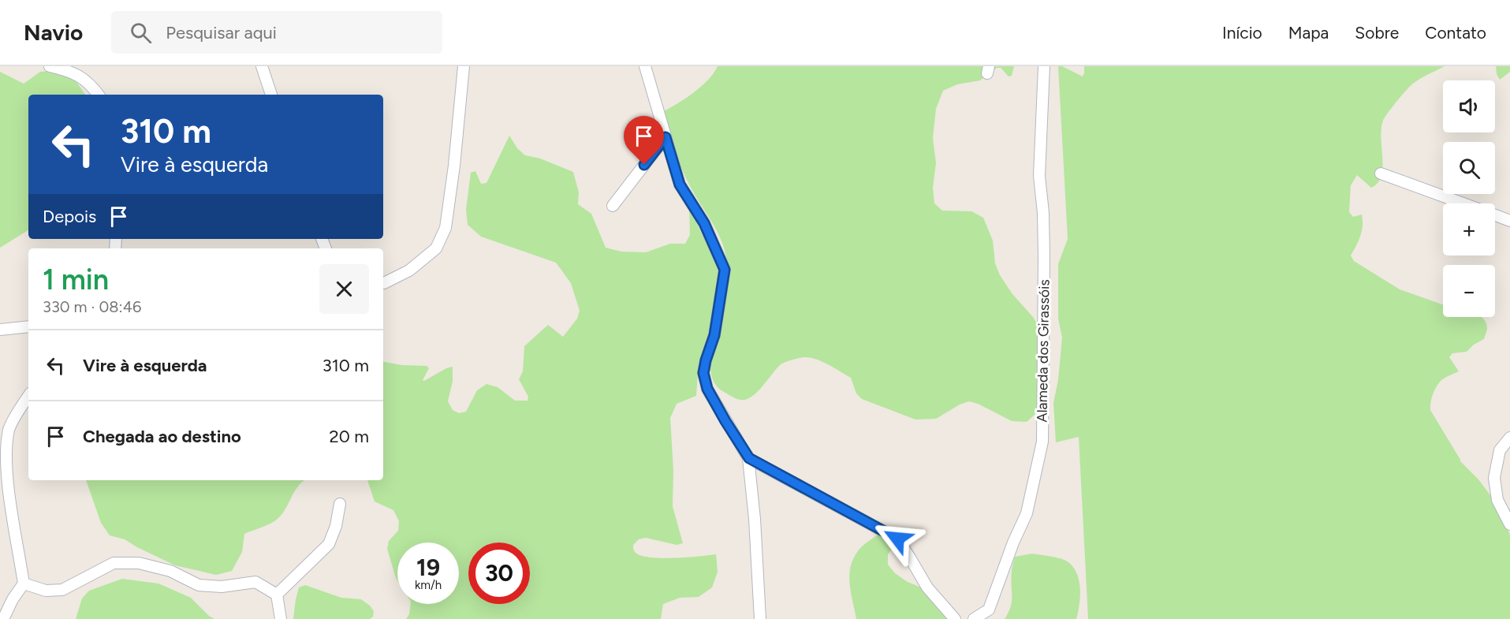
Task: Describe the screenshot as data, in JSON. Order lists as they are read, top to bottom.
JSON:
{
  "streets": {
    "street": ["Alameda dos Girassóis"]
  },
  "page": {
    "header": "Navio",
    "search": "Pesquisar aqui",
    "nav": [
      "Início",
      "Mapa",
      "Sobre",
      "Contato"
    ],
    "map_buttons": ["+", "−"],
    "turn": ["310 m", "Vire à esquerda"],
    "then": "Depois",
    "heading": ["1 min", "330 m · 08:46"],
    "list": [
      {
        "name": "Vire à esquerda",
        "value": "310 m"
      },
      {
        "name": "Chegada ao destino",
        "value": "20 m"
      }
    ],
    "speed": "19 km/h",
    "limit": "30"
  }
}
